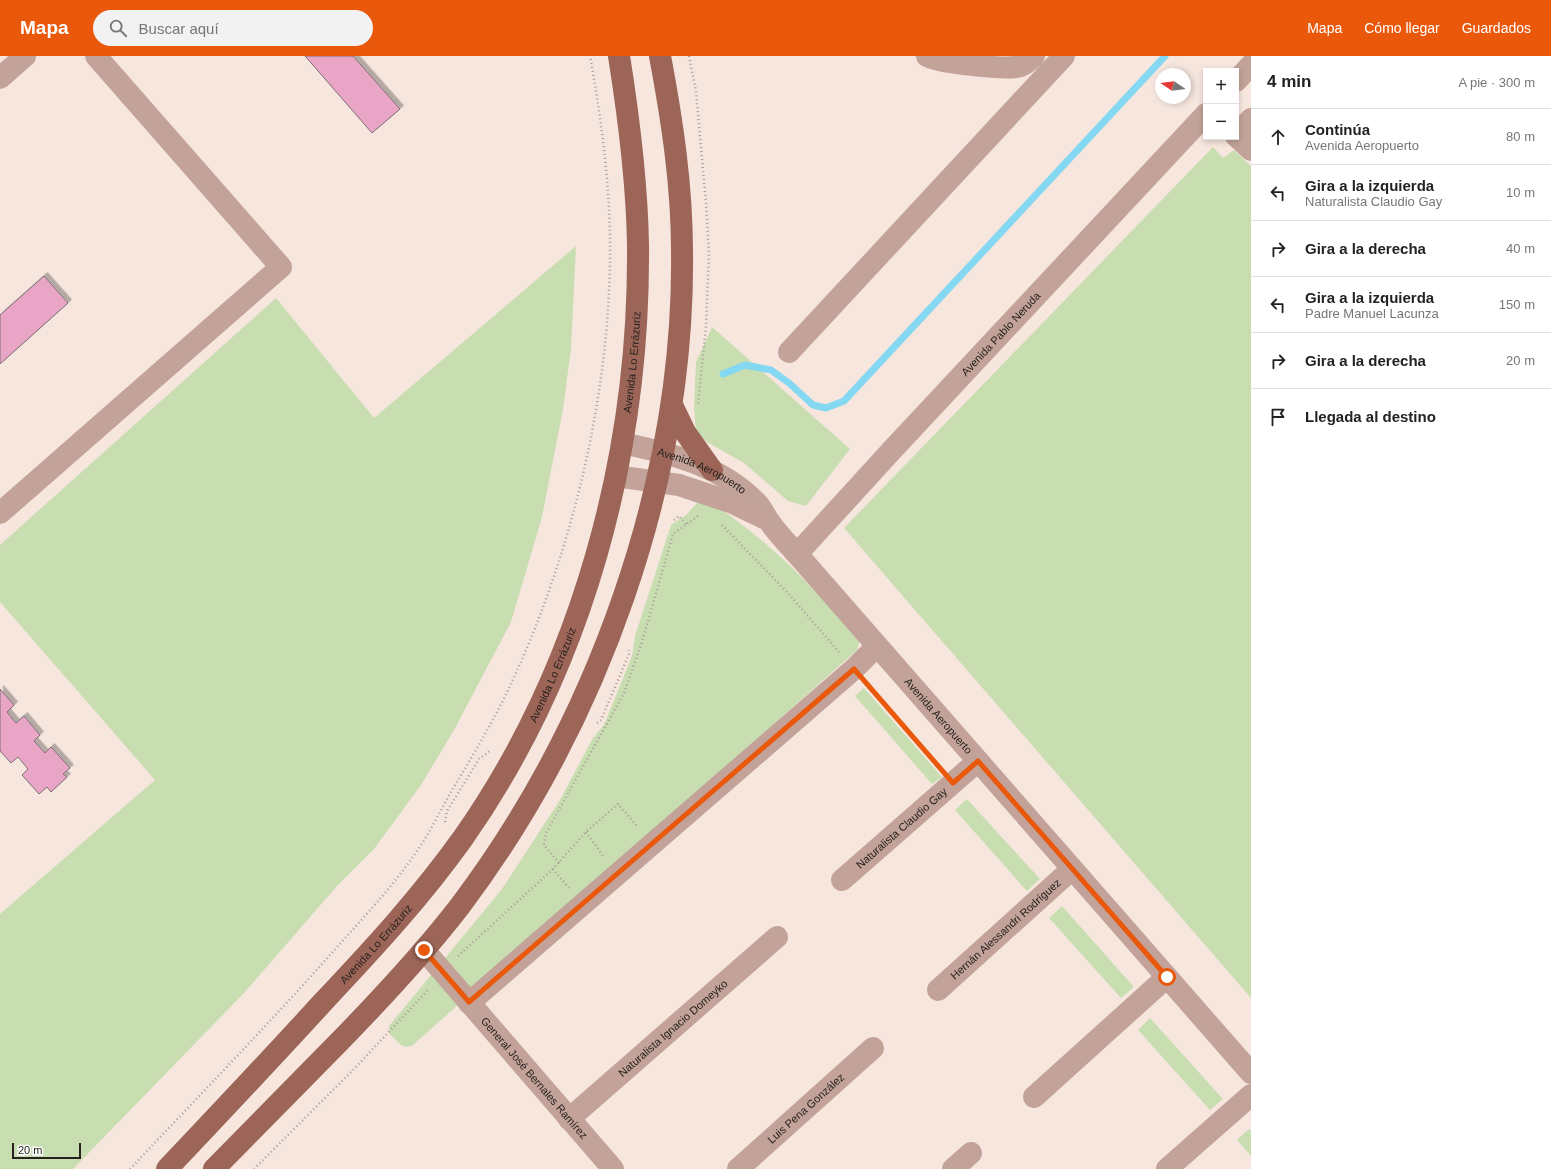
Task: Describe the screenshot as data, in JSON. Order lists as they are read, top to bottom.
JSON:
{
  "streets": {
    "main road": ["Avenida Lo Errázuriz"],
    "street": [
      "Avenida Pablo Neruda",
      "Avenida Aeropuerto",
      "Naturalista Claudio Gay",
      "Hernán Alessandri Rodríguez",
      "Naturalista Ignacio Domeyko",
      "General José Bernales Ramírez",
      "Luis Pena González"
    ]
  },
  "crossings": [
    ["Avenida Pablo Neruda", "Avenida Aeropuerto"],
    ["Avenida Lo Errázuriz", "Avenida Aeropuerto"],
    ["Avenida Aeropuerto", "Naturalista Claudio Gay"],
    ["Avenida Aeropuerto", "Hernán Alessandri Rodríguez"],
    ["Naturalista Ignacio Domeyko", "General José Bernales Ramírez"]
  ],
  "scale_bar": "20 m",
  "north": "left",
  "page": {
    "header": "Mapa",
    "search": "Buscar aquí",
    "nav": ["Mapa", "Cómo llegar", "Guardados"],
    "heading": ["4 min", "A pie · 300 m"],
    "map_buttons": ["+", "−"],
    "list": [
      ["Continúa", "Avenida Aeropuerto", "80 m"],
      ["Gira a la izquierda", "Naturalista Claudio Gay", "10 m"],
      ["Gira a la derecha", "40 m"],
      ["Gira a la izquierda", "Padre Manuel Lacunza", "150 m"],
      ["Gira a la derecha", "20 m"],
      "Llegada al destino"
    ],
    "scale": "20 m"
  }
}
